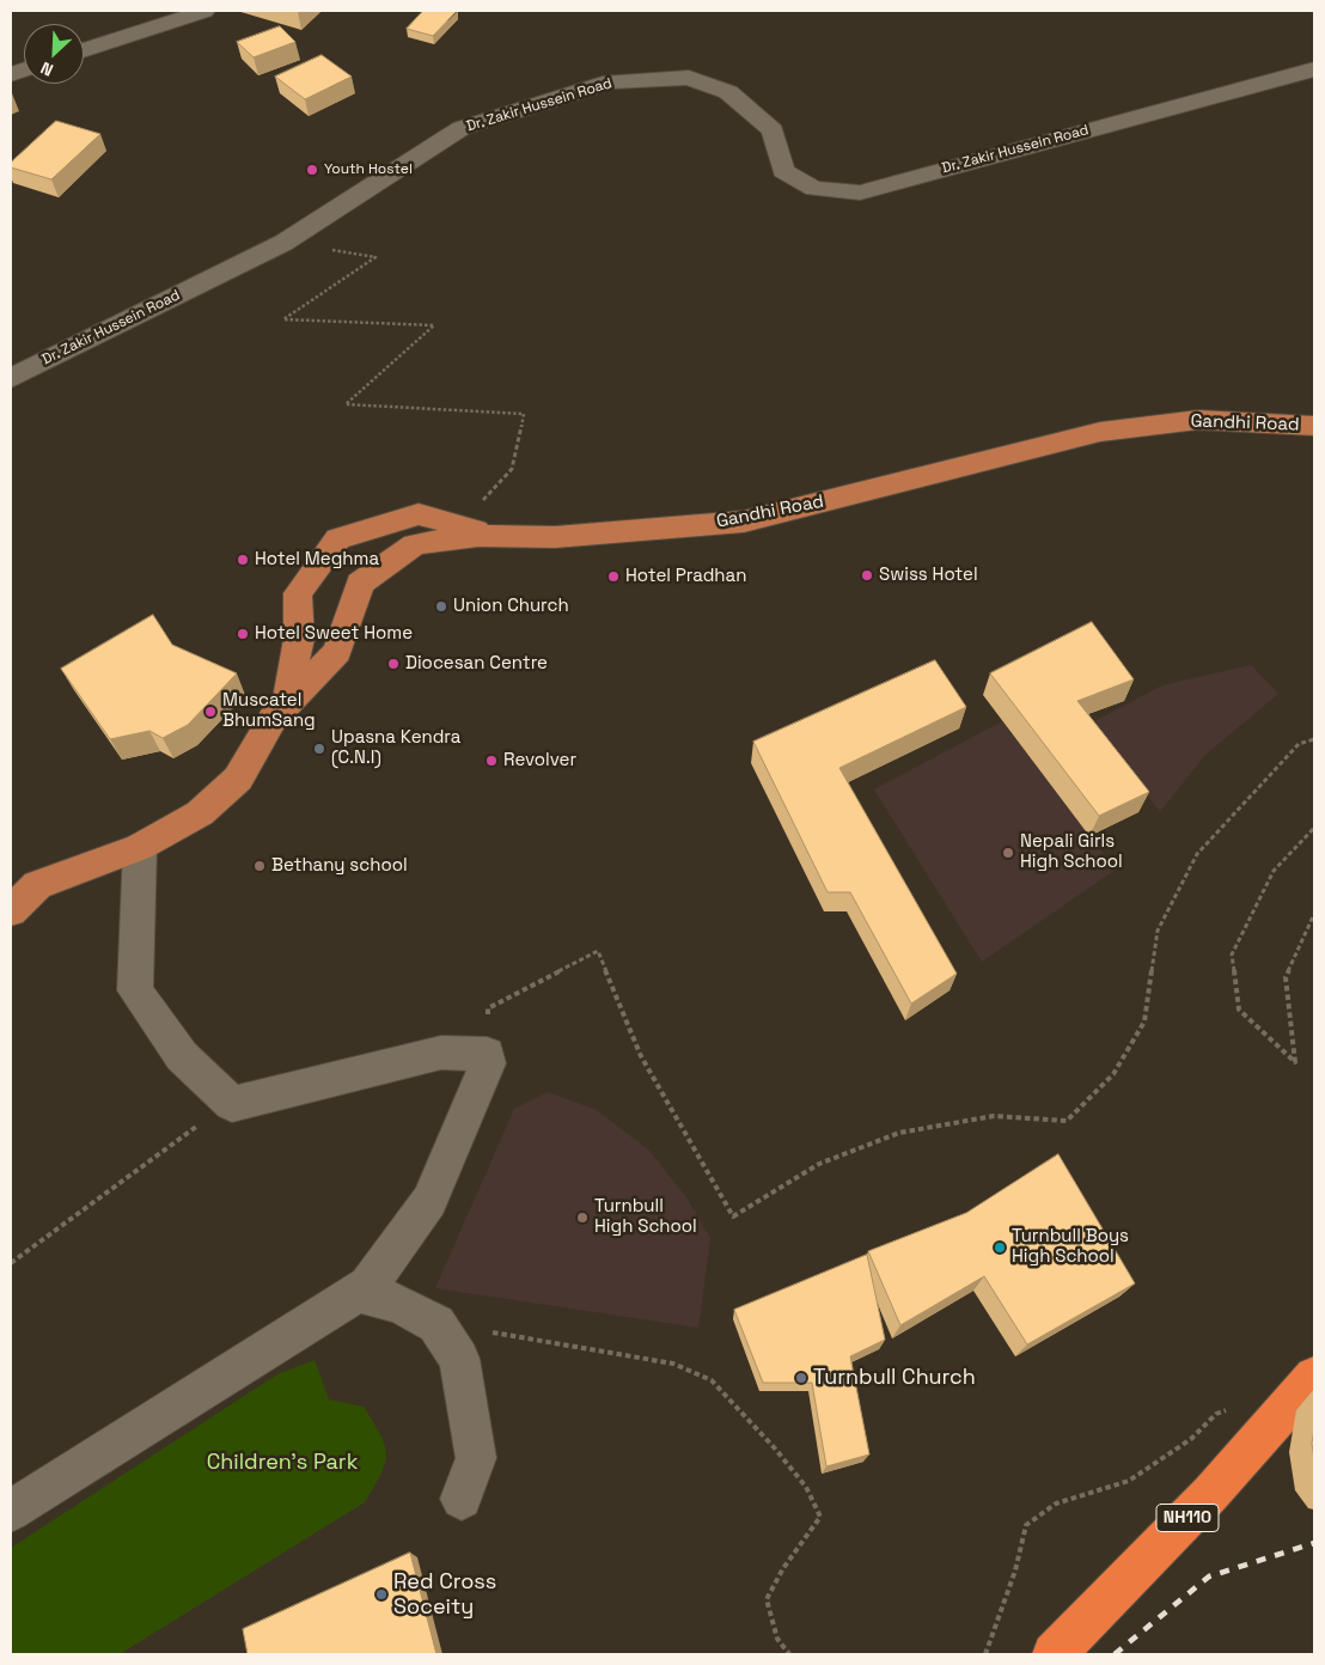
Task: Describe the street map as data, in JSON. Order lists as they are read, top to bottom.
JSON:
{
  "streets": {
    "highway": ["NH110"],
    "main road": ["Gandhi Road"],
    "street": ["Dr. Zakir Hussein Road"]
  },
  "parks": ["Children's Park"],
  "places": [
    "Youth Hostel",
    "Hotel Meghma",
    "Swiss Hotel",
    "Hotel Pradhan",
    "Union Church",
    "Hotel Sweet Home",
    "Diocesan Centre",
    "Muscatel BhumSang",
    "Upasna Kendra (C.N.I)",
    "Revolver",
    "Nepali Girls High School",
    "Bethany school",
    "Turnbull High School",
    "Turnbull Boys High School",
    "Turnbull Church",
    "Red Cross Soceity"
  ],
  "north": "bottom left"
}
